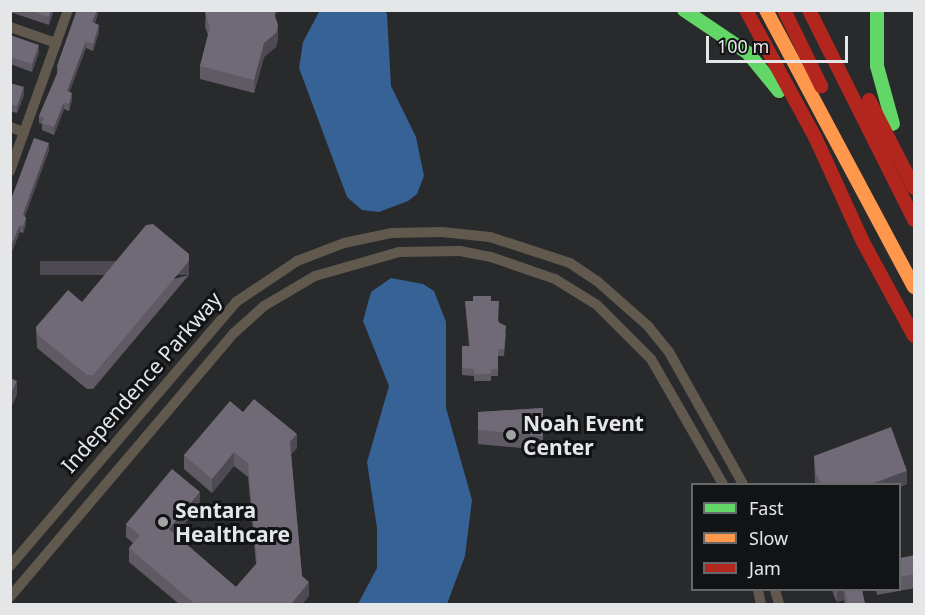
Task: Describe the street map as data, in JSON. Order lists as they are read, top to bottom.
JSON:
{
  "streets": {
    "street": ["Independence Parkway"]
  },
  "places": ["Noah Event Center", "Sentara Healthcare"],
  "legend": ["Fast", "Slow", "Jam"],
  "scale_bar": "100 m"
}
